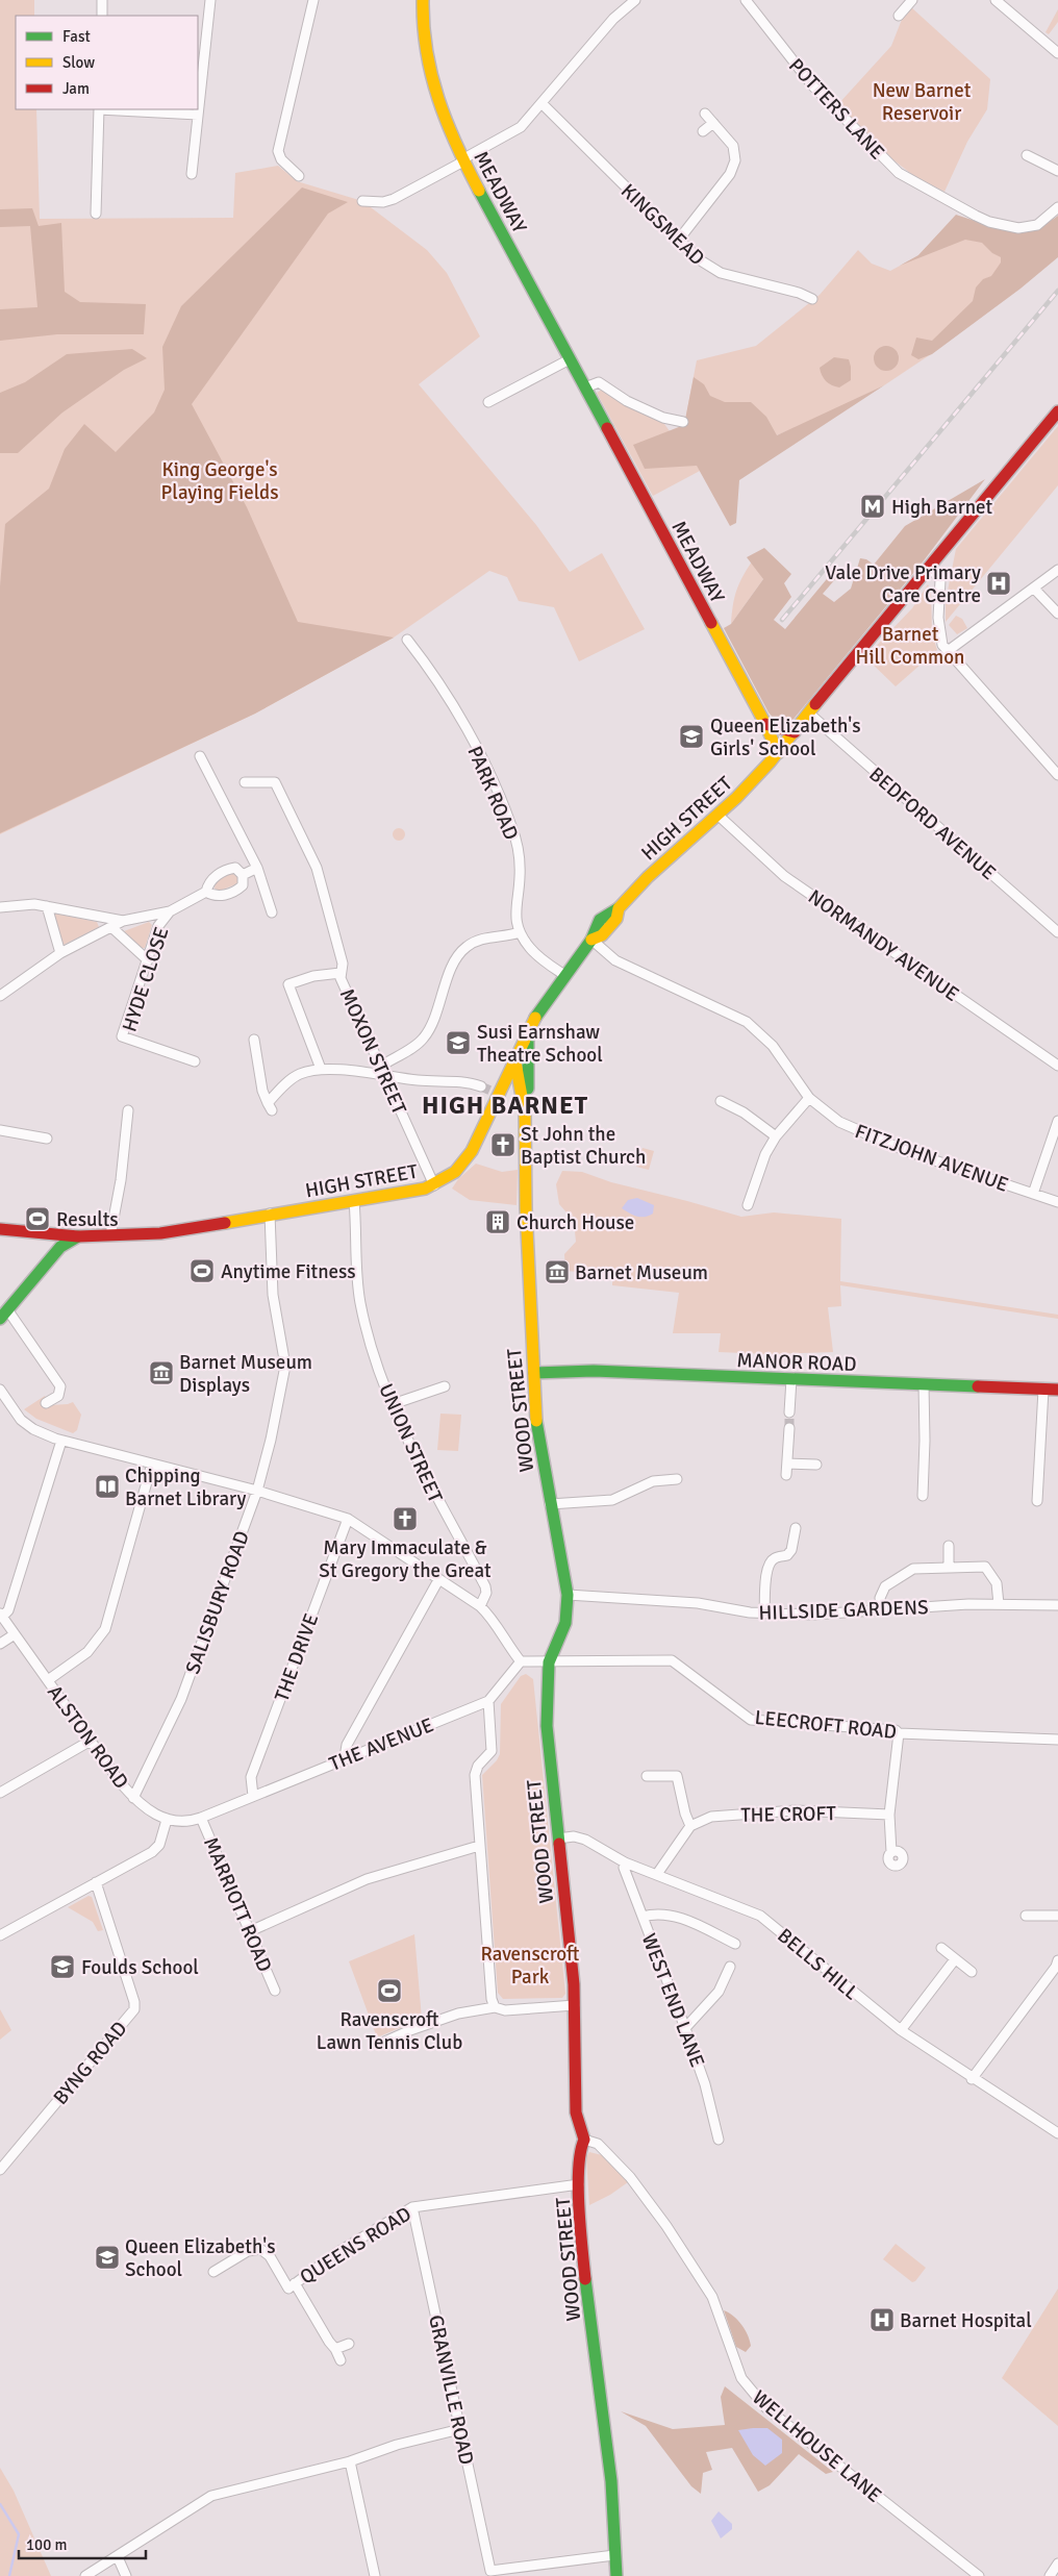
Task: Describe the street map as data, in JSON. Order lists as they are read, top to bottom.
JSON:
{
  "streets": {
    "main road": [
      "MEADWAY",
      "HIGH STREET",
      "MANOR ROAD",
      "WOOD STREET"
    ],
    "street": [
      "POTTERS LANE",
      "KINGSMEAD",
      "PARK ROAD",
      "BEDFORD AVENUE",
      "NORMANDY AVENUE",
      "HYDE CLOSE",
      "MOXON STREET",
      "FITZJOHN AVENUE",
      "UNION STREET",
      "SALISBURY ROAD",
      "HILLSIDE GARDENS",
      "THE DRIVE",
      "LEECROFT ROAD",
      "ALSTON ROAD",
      "THE AVENUE",
      "THE CROFT",
      "MARRIOTT ROAD",
      "BELLS HILL",
      "WEST END LANE",
      "BYNG ROAD",
      "QUEENS ROAD",
      "GRANVILLE ROAD",
      "WELLHOUSE LANE"
    ]
  },
  "crossings": [
    ["MEADWAY", "HIGH STREET"],
    ["PARK ROAD", "HIGH STREET"],
    ["HIGH STREET", "BEDFORD AVENUE"],
    ["HIGH STREET", "NORMANDY AVENUE"],
    ["HIGH STREET", "MOXON STREET"],
    ["HIGH STREET", "FITZJOHN AVENUE"],
    ["HIGH STREET", "WOOD STREET"],
    ["HIGH STREET", "UNION STREET"],
    ["HIGH STREET", "SALISBURY ROAD"],
    ["MANOR ROAD", "WOOD STREET"],
    ["WOOD STREET", "HILLSIDE GARDENS"],
    ["WOOD STREET", "LEECROFT ROAD"],
    ["WOOD STREET", "BELLS HILL"],
    ["WOOD STREET", "QUEENS ROAD"],
    ["WOOD STREET", "GRANVILLE ROAD"],
    ["WOOD STREET", "WELLHOUSE LANE"],
    ["SALISBURY ROAD", "ALSTON ROAD"],
    ["THE DRIVE", "THE AVENUE"],
    ["ALSTON ROAD", "THE AVENUE"],
    ["ALSTON ROAD", "MARRIOTT ROAD"],
    ["THE AVENUE", "MARRIOTT ROAD"],
    ["BELLS HILL", "WEST END LANE"],
    ["QUEENS ROAD", "GRANVILLE ROAD"]
  ],
  "districts": ["HIGH BARNET"],
  "parks": [
    "New Barnet Reservoir",
    "King George's Playing Fields",
    "Barnet Hill Common",
    "Ravenscroft Park"
  ],
  "places": {
    "metro station": ["High Barnet"],
    "hospital": ["Vale Drive Primary Care Centre", "Barnet Hospital"],
    "school or university": [
      "Queen Elizabeth's Girls' School",
      "Susi Earnshaw Theatre School",
      "Foulds School",
      "Queen Elizabeth's School"
    ],
    "church": ["St John the Baptist Church", "Mary Immaculate & St Gregory the Great"],
    "sports": ["Results", "Anytime Fitness", "Ravenscroft Lawn Tennis Club"],
    "building": ["Church House"],
    "museum": ["Barnet Museum", "Barnet Museum Displays"],
    "library": ["Chipping Barnet Library"]
  },
  "legend": ["Fast", "Slow", "Jam"],
  "scale_bar": "100 m"
}
